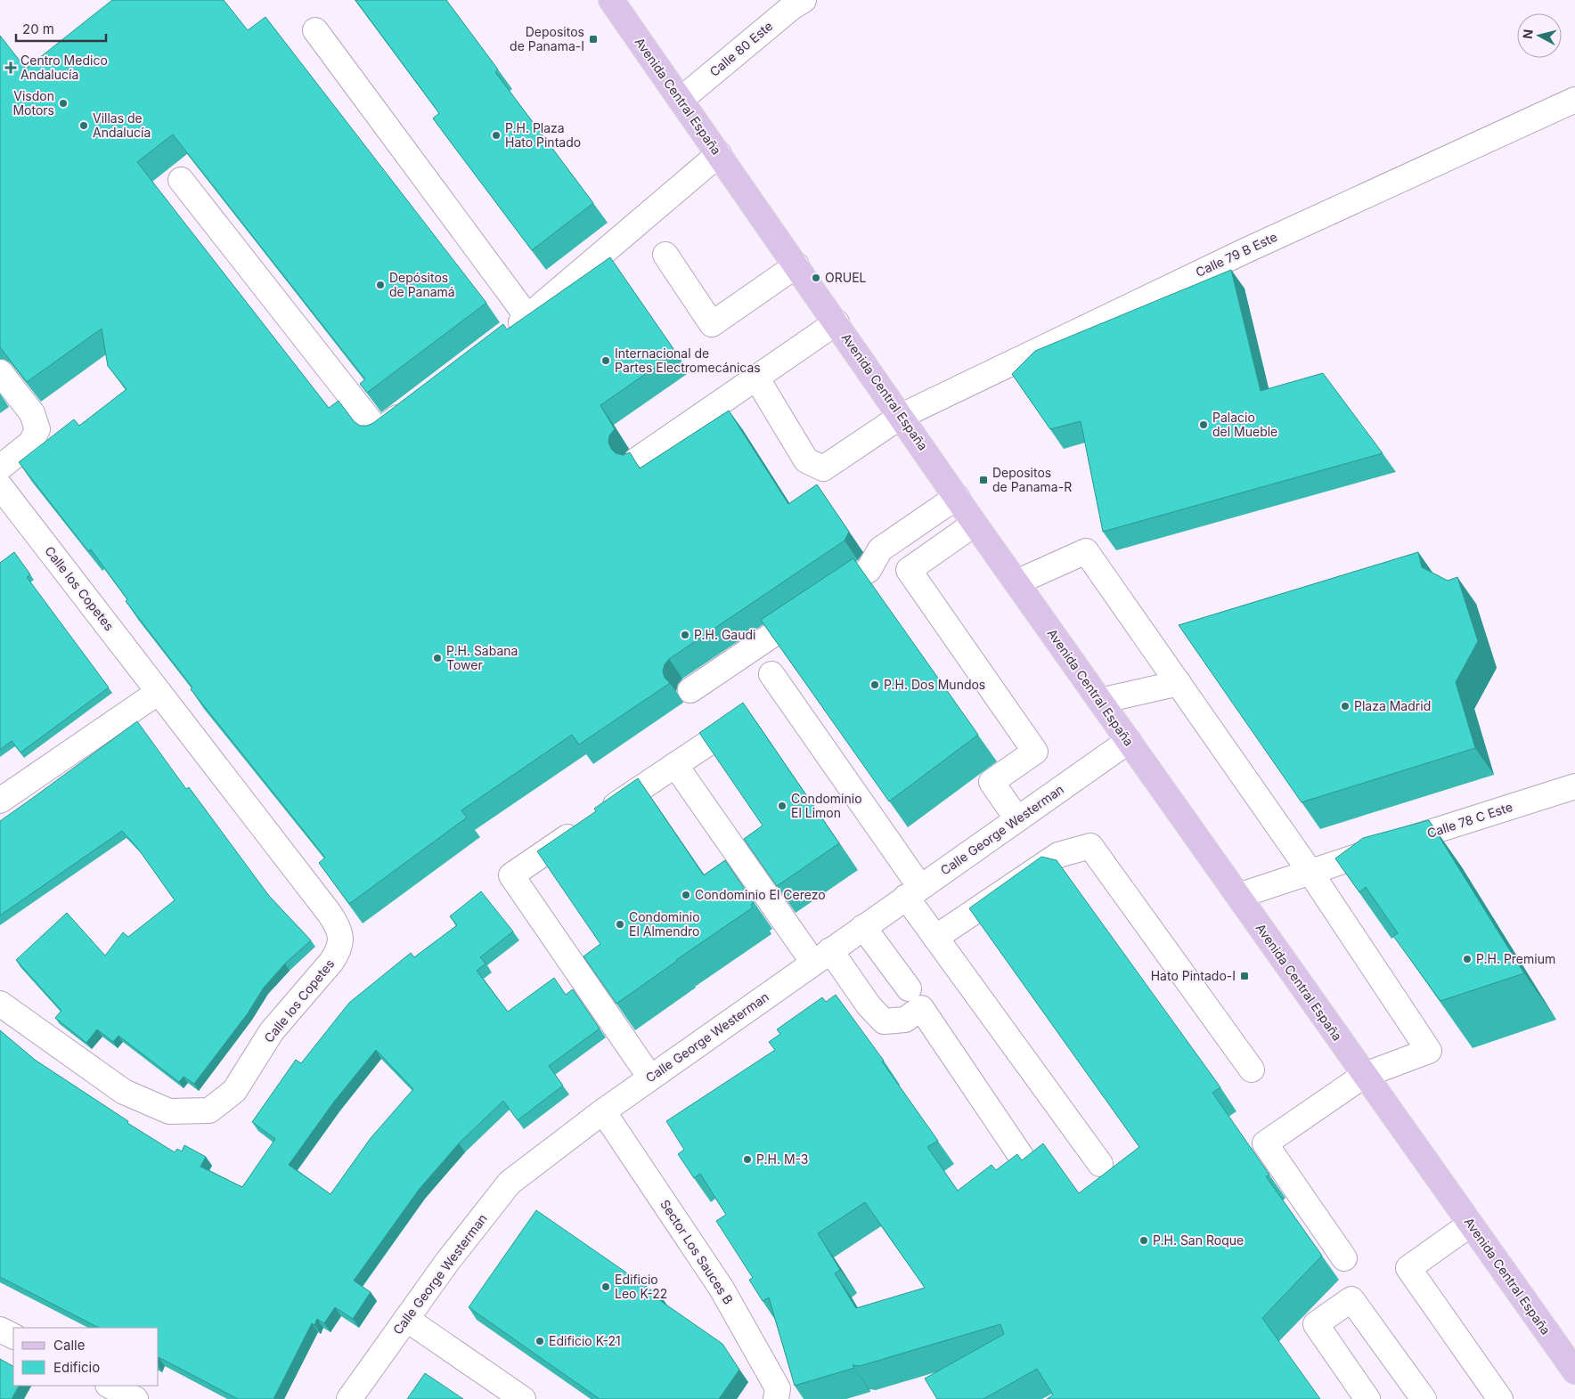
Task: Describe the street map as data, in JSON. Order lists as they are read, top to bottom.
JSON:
{
  "streets": {
    "main road": ["Avenida Central España"],
    "street": [
      "Calle 80 Este",
      "Calle 79 B Este",
      "Calle los Copetes",
      "Calle 78 C Este",
      "Calle George Westerman",
      "Sector Los Sauces B"
    ]
  },
  "crossings": [
    ["Calle 80 Este", "Avenida Central España"],
    ["Avenida Central España", "Calle 79 B Este"],
    ["Avenida Central España", "Calle 78 C Este"],
    ["Avenida Central España", "Calle George Westerman"],
    ["Calle George Westerman", "Sector Los Sauces B"]
  ],
  "places": {
    "transit": ["Depositos de Panama-I", "Depositos de Panama-R", "Hato Pintado-I"],
    "health": ["Centro Medico Andalucía"],
    "other": [
      "Visdon Motors",
      "Villas de Andalucía",
      "P.H. Plaza Hato Pintado",
      "ORUEL",
      "Depósitos de Panamá",
      "Internacional de Partes Electromecánicas",
      "Palacio del Mueble",
      "P.H. Gaudi",
      "P.H. Sabana Tower",
      "P.H. Dos Mundos",
      "Plaza Madrid",
      "Condominio El Limon",
      "Condominio El Cerezo",
      "Condominio El Almendro",
      "P.H. Premium",
      "P.H. M-3",
      "P.H. San Roque",
      "Edificio Leo K-22",
      "Edificio K-21"
    ]
  },
  "legend": ["Calle", "Edificio"],
  "scale_bar": "20 m",
  "north": "left"
}
